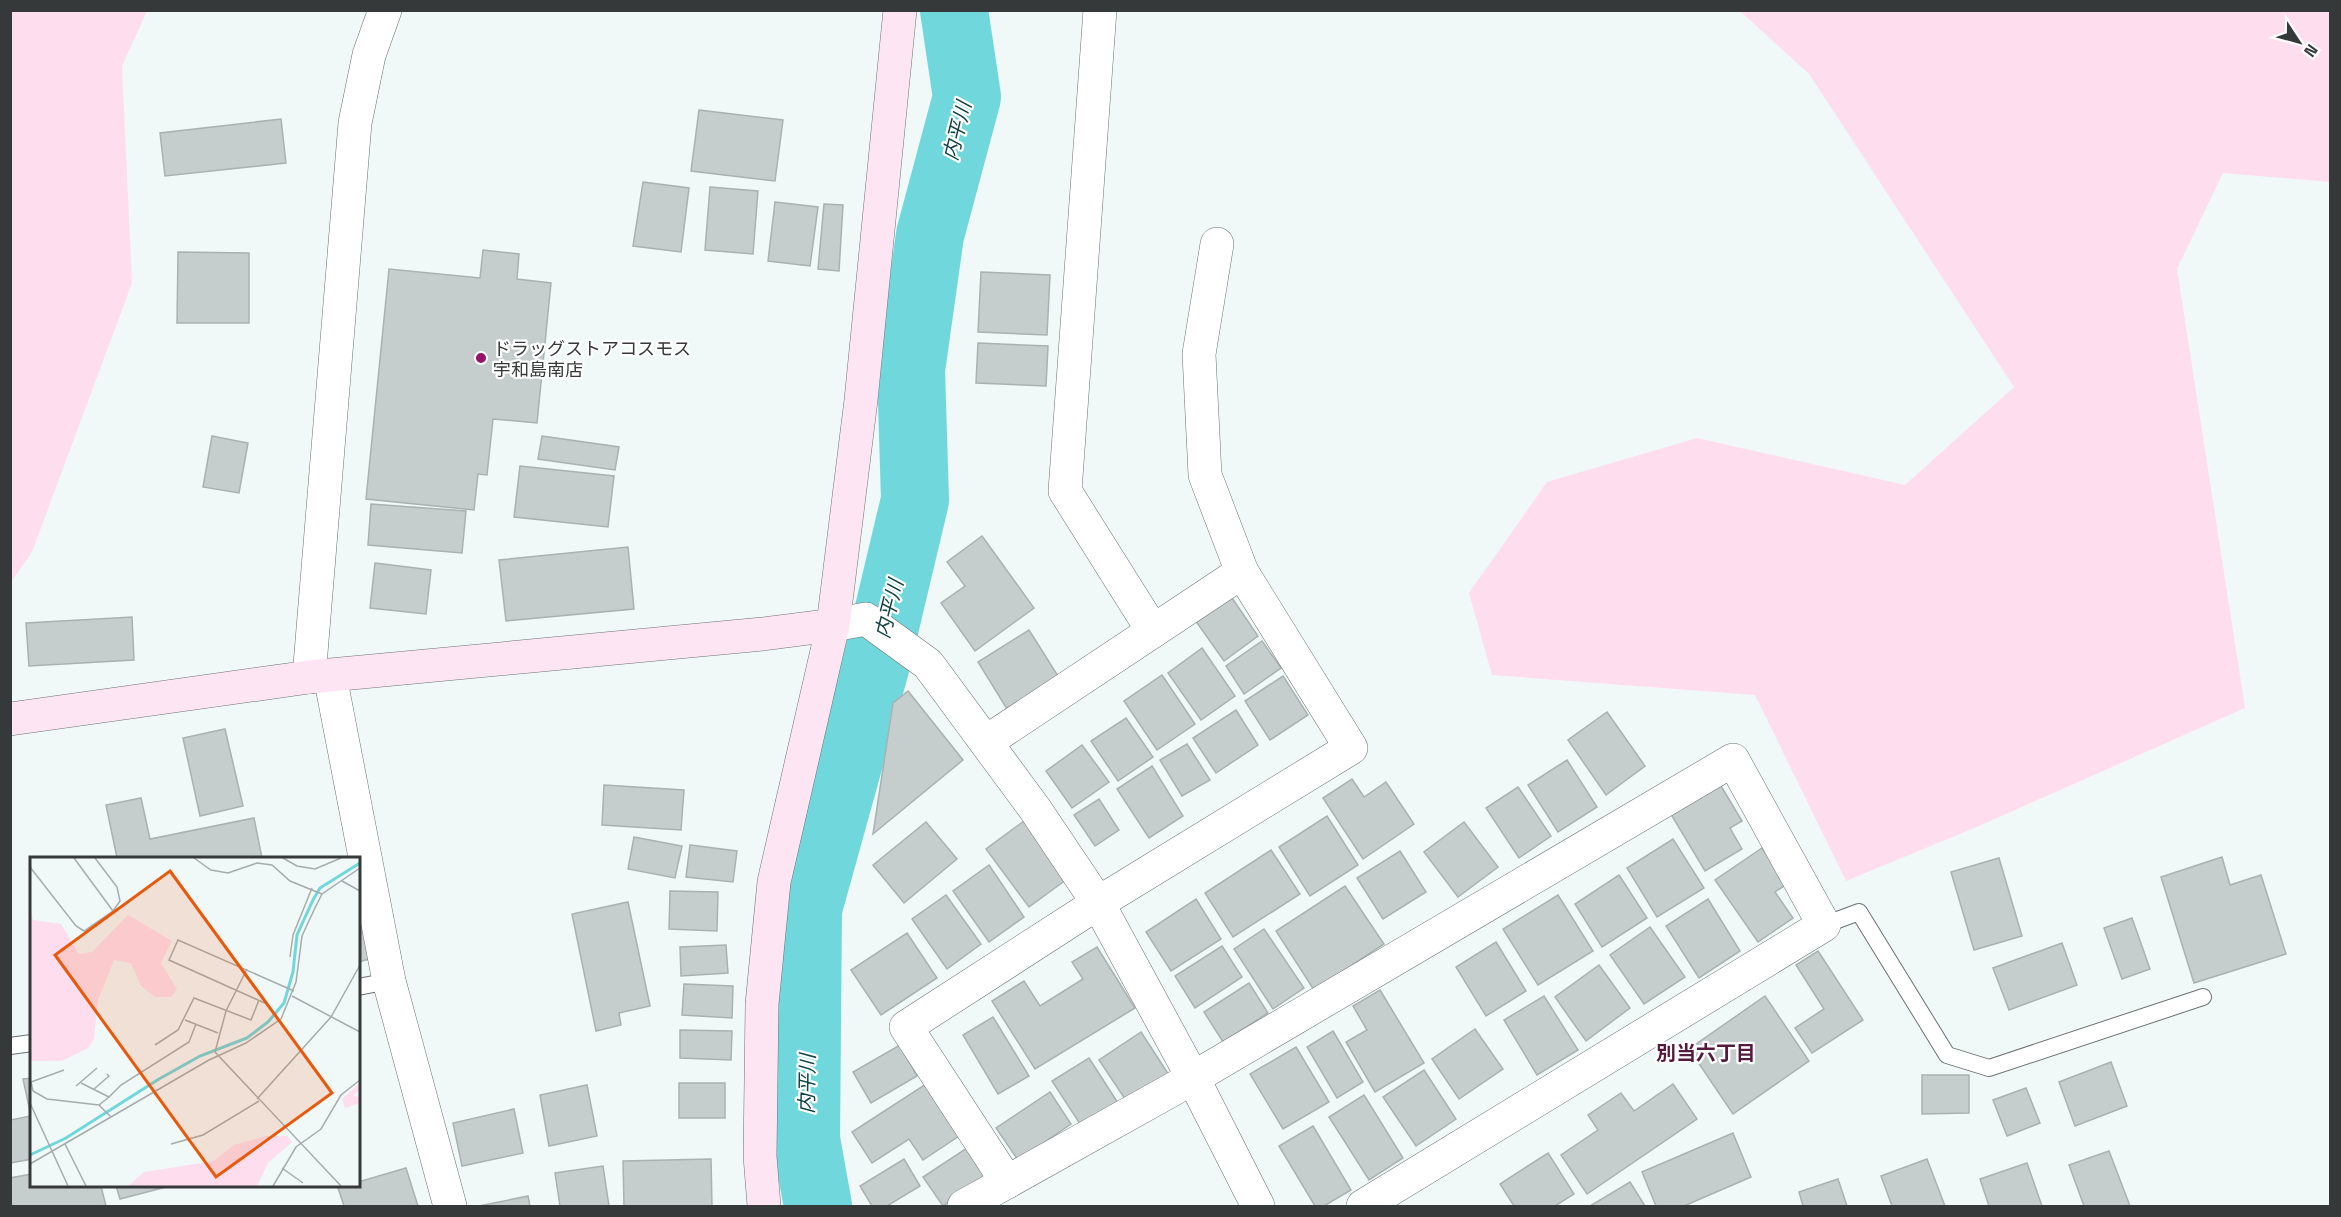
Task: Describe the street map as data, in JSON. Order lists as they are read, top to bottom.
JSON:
{
  "districts": ["別当六丁目"],
  "water": ["内平川"],
  "places": ["ドラッグストアコスモス 宇和島南店"],
  "north": "bottom right"
}
